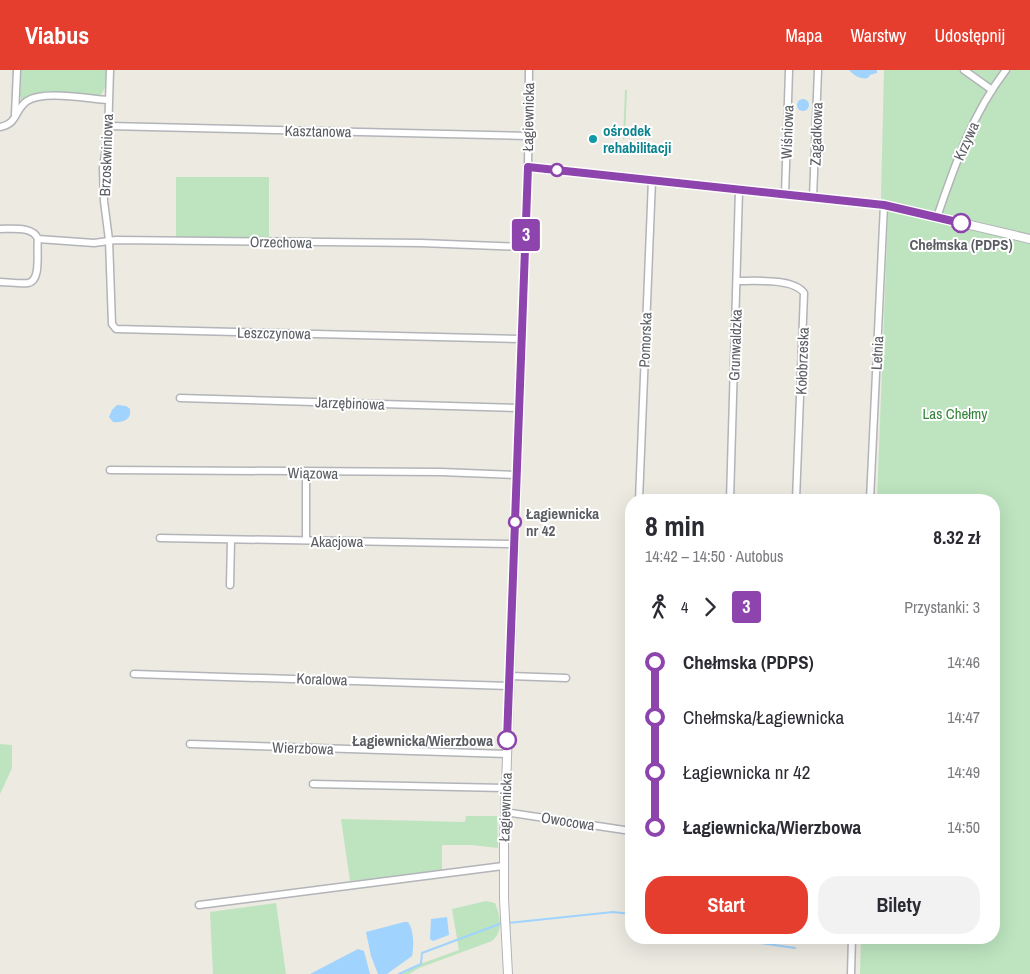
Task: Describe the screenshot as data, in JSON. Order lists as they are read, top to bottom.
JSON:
{
  "streets": {
    "street": [
      "Łagiewnicka",
      "Kasztanowa",
      "Wiśniowa",
      "Zagadkowa",
      "Krzywa",
      "Brzoskwiniowa",
      "Orzechowa",
      "Leszczynowa",
      "Pomorska",
      "Grunwaldzka",
      "Letnia",
      "Kołobrzeska",
      "Jarzębinowa",
      "Wiązowa",
      "Akacjowa",
      "Koralowa",
      "Wierzbowa",
      "Owocowa"
    ]
  },
  "crossings": [
    ["Łagiewnicka", "Kasztanowa"],
    ["Łagiewnicka", "Orzechowa"],
    ["Łagiewnicka", "Leszczynowa"],
    ["Łagiewnicka", "Jarzębinowa"],
    ["Łagiewnicka", "Wiązowa"],
    ["Łagiewnicka", "Akacjowa"],
    ["Łagiewnicka", "Koralowa"],
    ["Łagiewnicka", "Wierzbowa"],
    ["Łagiewnicka", "Owocowa"],
    ["Kasztanowa", "Brzoskwiniowa"],
    ["Brzoskwiniowa", "Orzechowa"],
    ["Brzoskwiniowa", "Leszczynowa"],
    ["Orzechowa", "Leszczynowa"],
    ["Grunwaldzka", "Kołobrzeska"]
  ],
  "parks": ["Las Chełmy"],
  "places": [
    "ośrodek rehabilitacji",
    "Chełmska (PDPS)",
    "Łagiewnicka nr 42",
    "Łagiewnicka/Wierzbowa"
  ],
  "lines": ["bus line 3"],
  "page": {
    "header": "Viabus",
    "nav": ["Mapa", "Warstwy", "Udostępnij"],
    "on_map": "3",
    "heading": ["8 min", "14:42 – 14:50 · Autobus", "8.32 zł"],
    "legs": ["4", "3", "Przystanki: 3"],
    "list": [
      {
        "name": "Chełmska (PDPS)",
        "value": "14:46"
      },
      {
        "name": "Chełmska/Łagiewnicka",
        "value": "14:47"
      },
      {
        "name": "Łagiewnicka nr 42",
        "value": "14:49"
      },
      {
        "name": "Łagiewnicka/Wierzbowa",
        "value": "14:50"
      }
    ],
    "buttons": ["Start", "Bilety"]
  }
}
